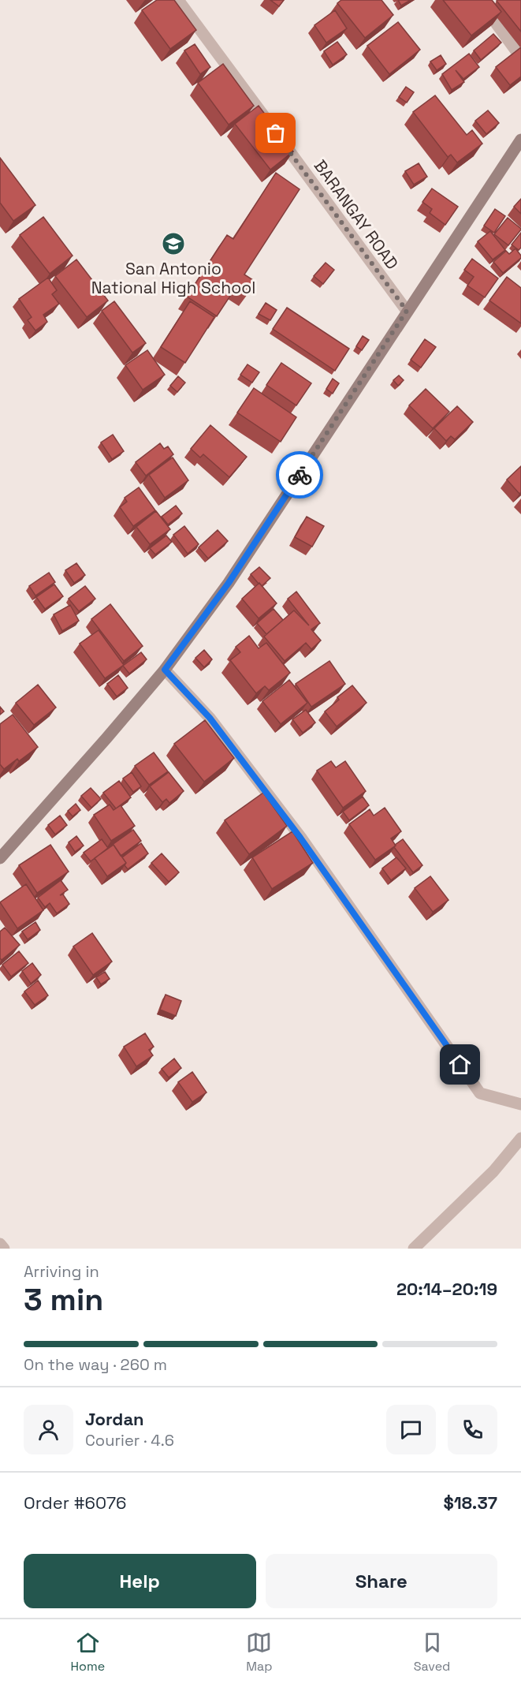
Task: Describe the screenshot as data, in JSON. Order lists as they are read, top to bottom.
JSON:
{
  "streets": {
    "street": ["BARANGAY ROAD"]
  },
  "places": {
    "school or university": ["San Antonio National High School"]
  },
  "page": {
    "heading": ["3 min", "Arriving in", "20:14–20:19"],
    "panel": [
      "Jordan",
      "Courier · 4.6",
      "Order #6076",
      "$18.37"
    ],
    "bar": "On the way · 260 m",
    "buttons": ["Help", "Share"],
    "tabs": ["Home", "Map", "Saved"]
  }
}
